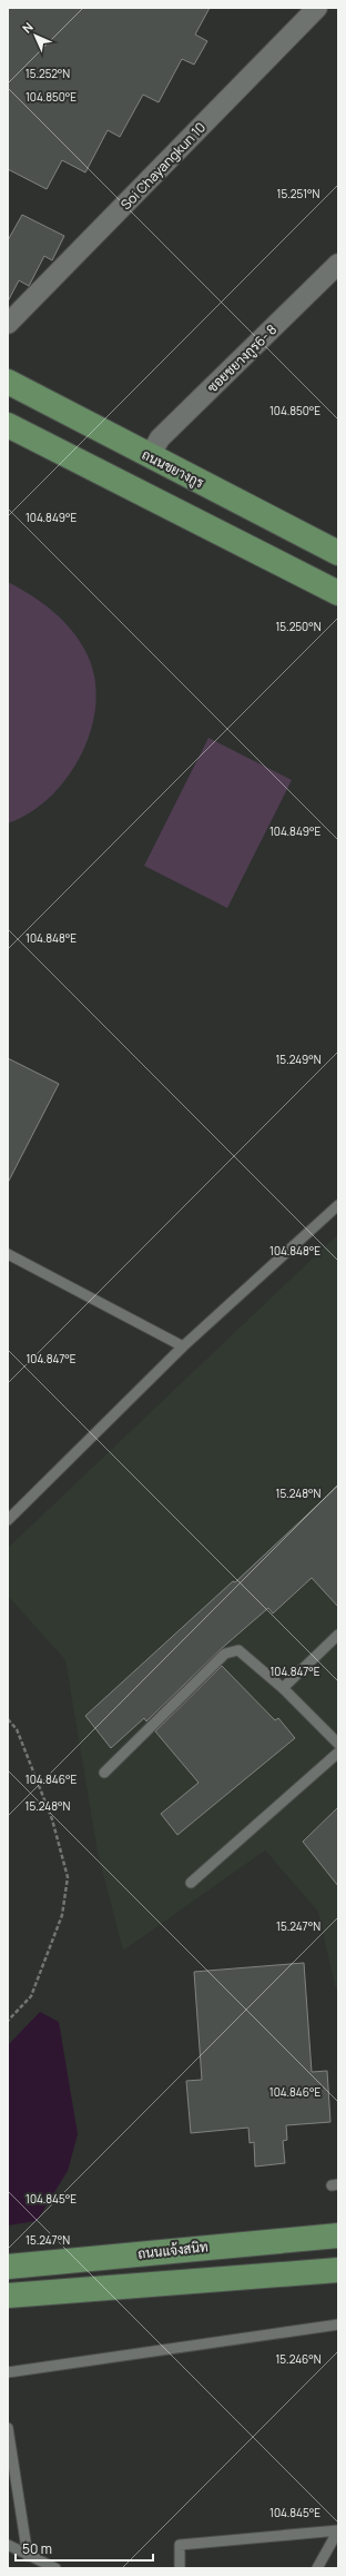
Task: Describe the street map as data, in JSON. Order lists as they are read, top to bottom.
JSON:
{
  "streets": {
    "main road": ["ถนนชยางกูร", "ถนนแจ้งสนิท"],
    "street": ["Soi Chayangkun 10", "ซอยชยางกูร6- 8"]
  },
  "crossings": [
    ["ซอยชยางกูร6- 8", "ถนนชยางกูร"]
  ],
  "scale_bar": "50 m",
  "north": "top left",
  "coordinates": [
    "15.252°N",
    "104.850°E",
    "15.251°N",
    "104.849°E",
    "15.250°N",
    "104.848°E",
    "15.249°N",
    "104.847°E",
    "15.248°N",
    "104.846°E",
    "15.247°N",
    "104.845°E",
    "15.246°N"
  ]
}
